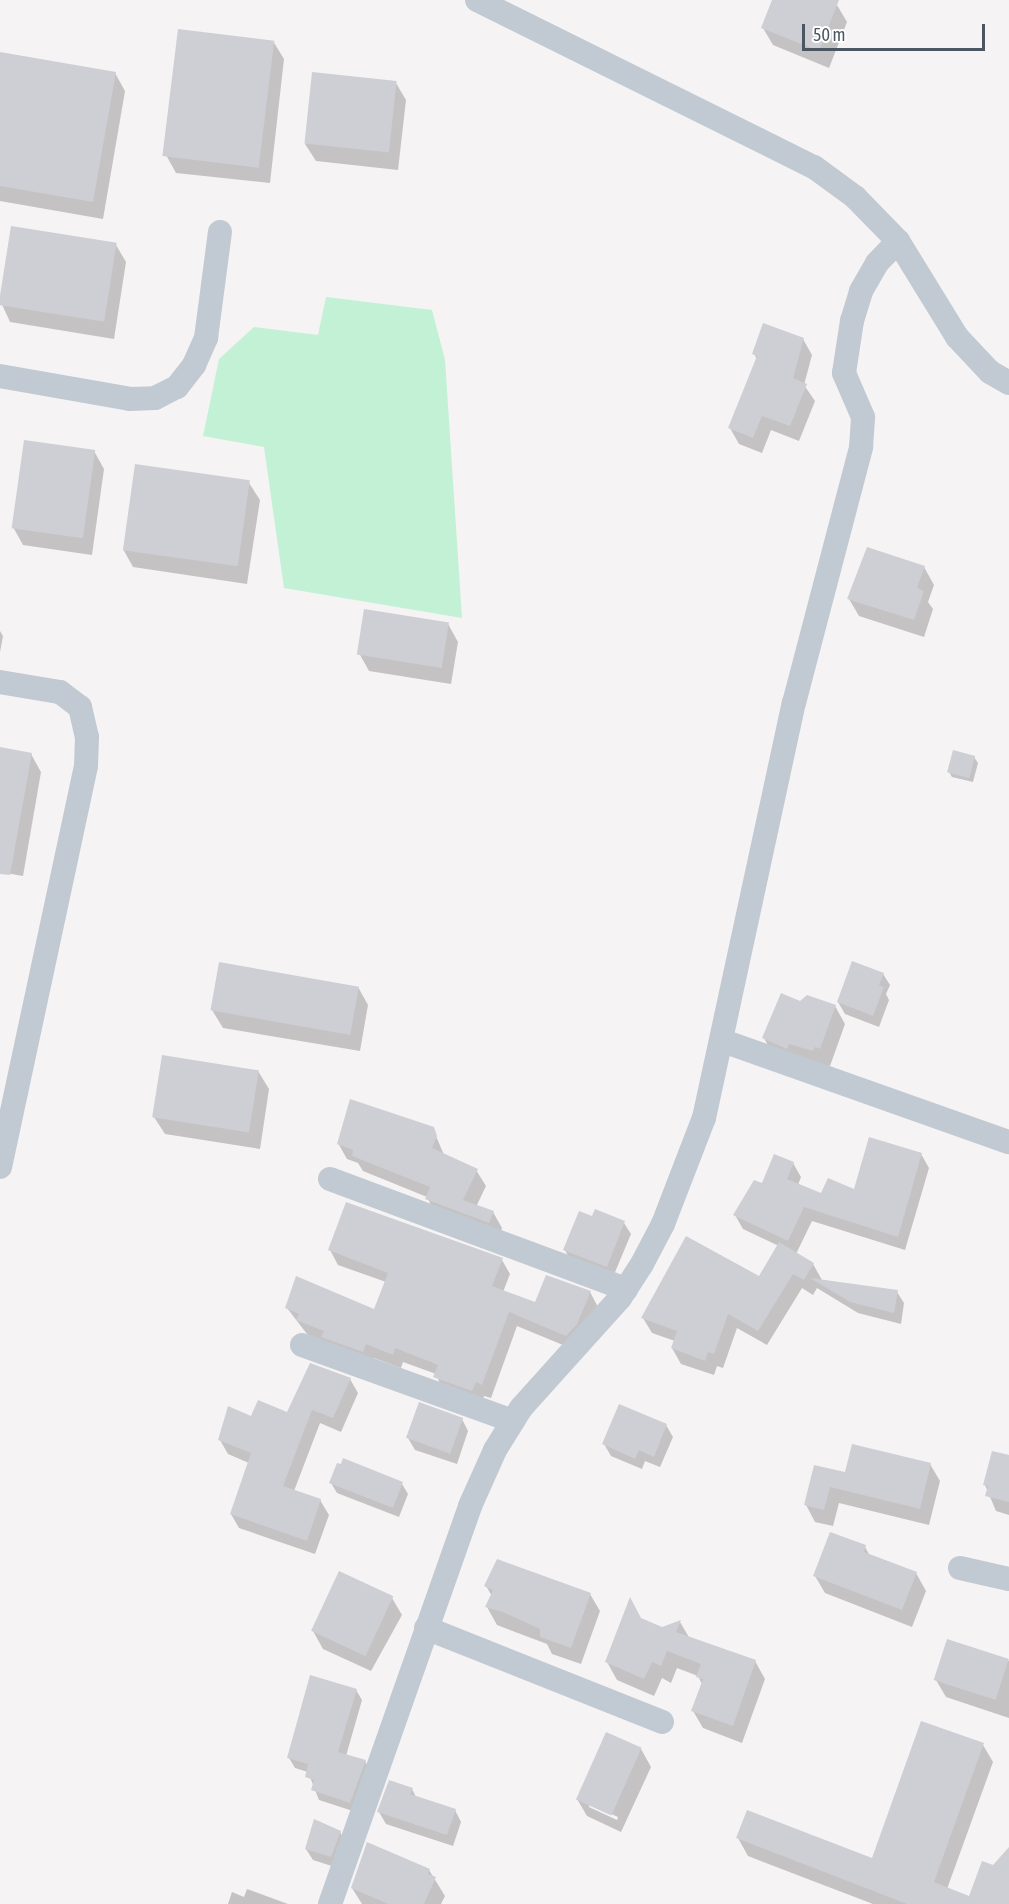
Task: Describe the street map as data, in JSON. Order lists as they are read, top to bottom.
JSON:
{
  "scale_bar": "50 m"
}
